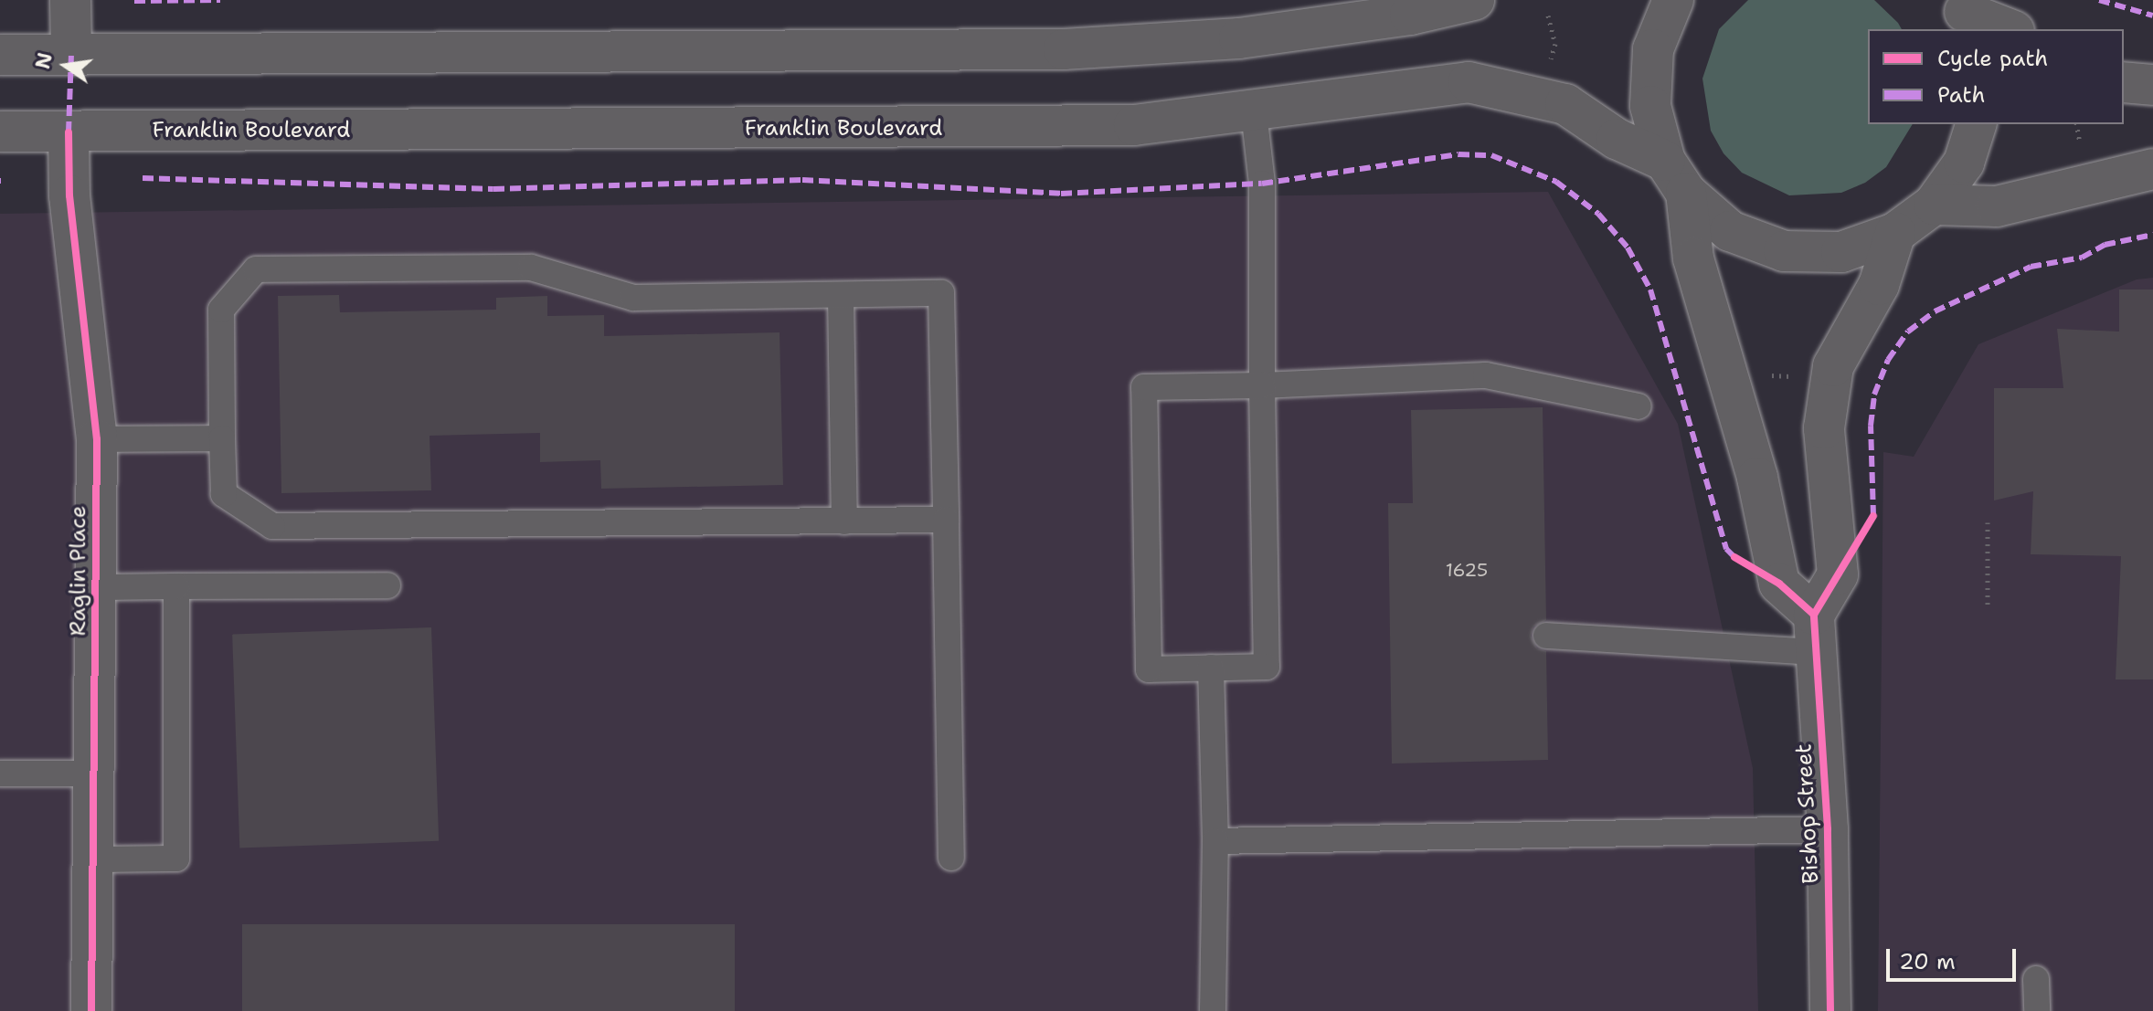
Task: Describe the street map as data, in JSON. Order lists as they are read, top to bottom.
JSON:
{
  "streets": {
    "main road": ["Franklin Boulevard", "Raglin Place", "Bishop Street"]
  },
  "crossings": [
    ["Franklin Boulevard", "Raglin Place"]
  ],
  "house_numbers": ["1625"],
  "legend": ["Cycle path", "Path"],
  "scale_bar": "20 m",
  "north": "left"
}
